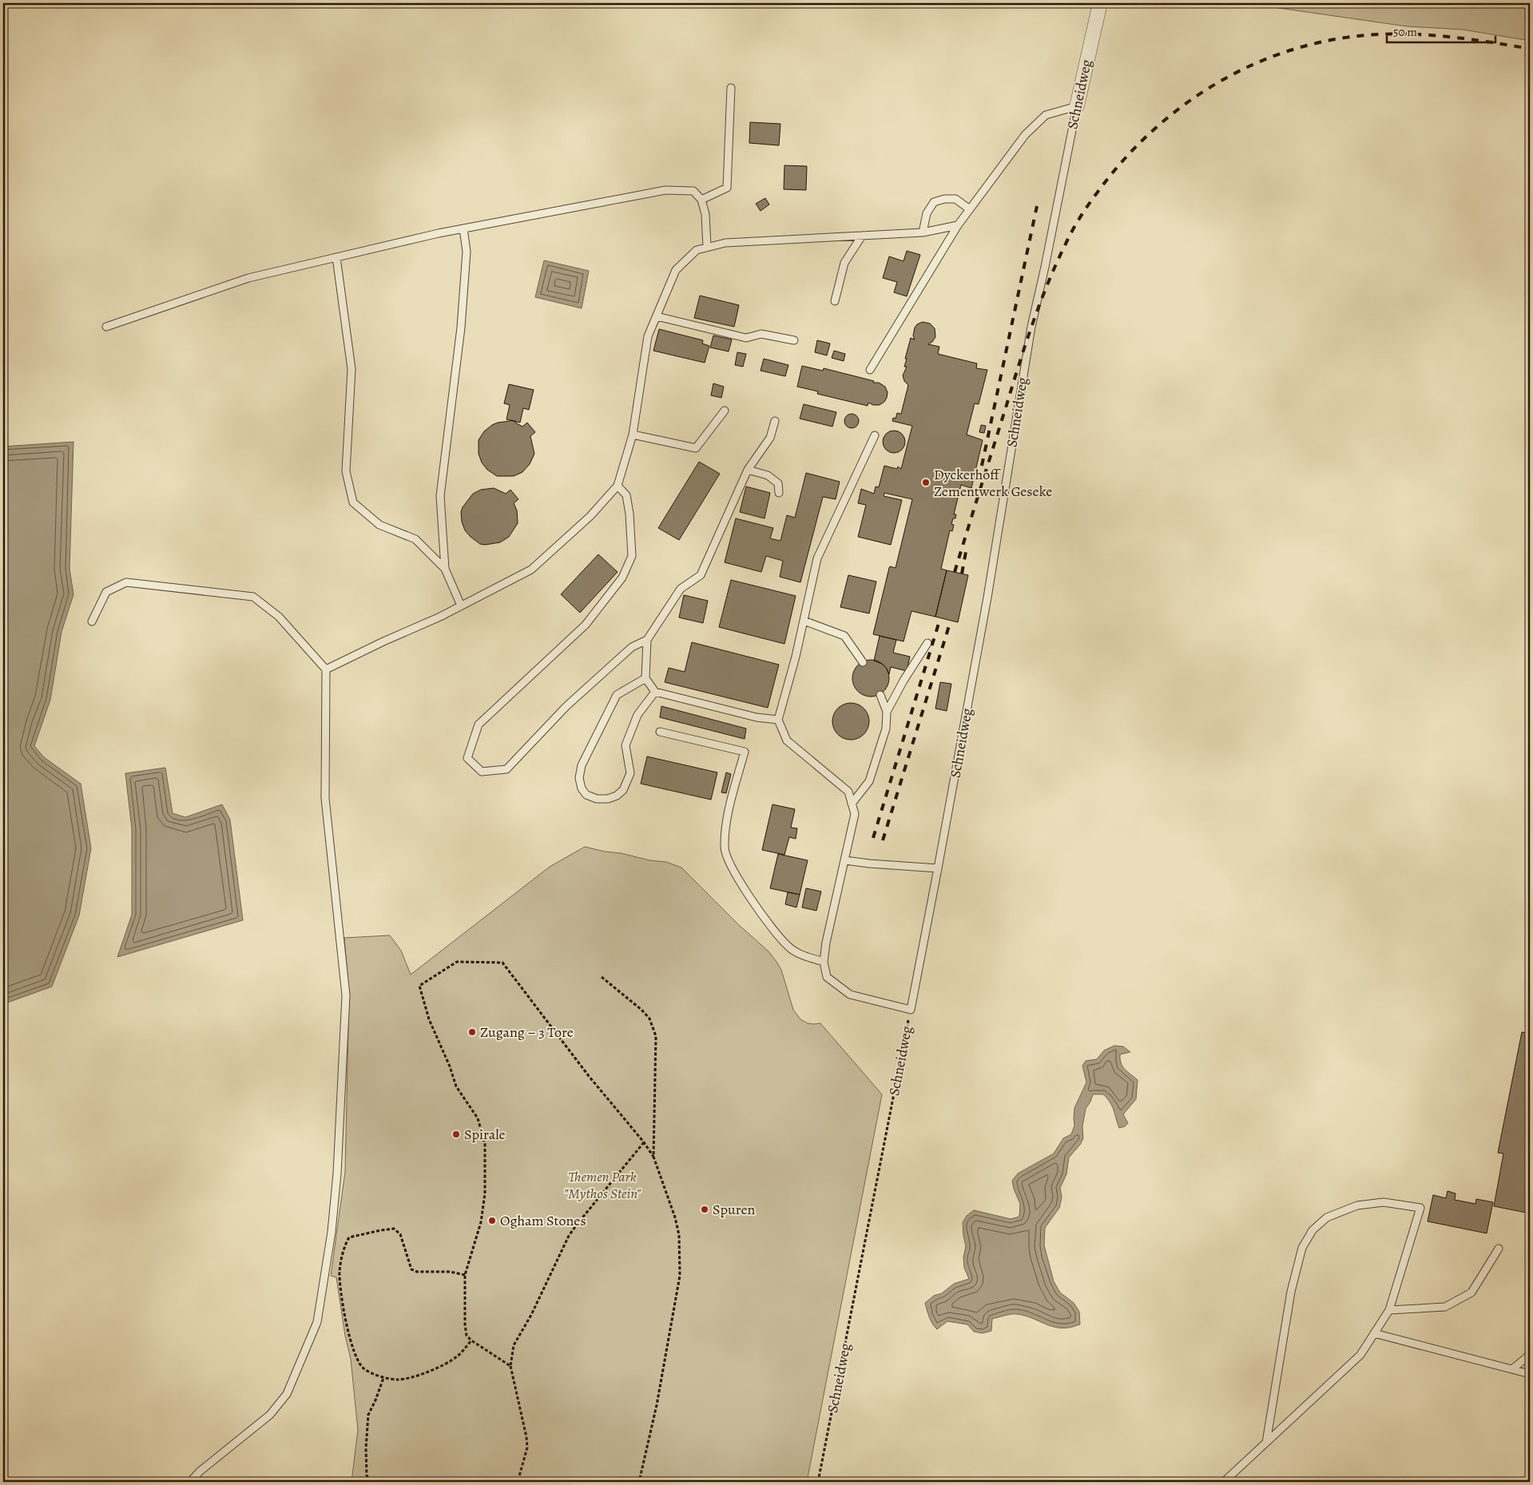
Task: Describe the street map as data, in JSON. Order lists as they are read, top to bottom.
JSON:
{
  "streets": {
    "street": ["Schneidweg"]
  },
  "parks": ["Themen Park \"Mythos Stein\""],
  "places": [
    "Dyckerhoff Zementwerk Geseke",
    "Zugang – 3 Tore",
    "Spirale",
    "Spuren",
    "Ogham Stones"
  ],
  "scale_bar": "50 m"
}
